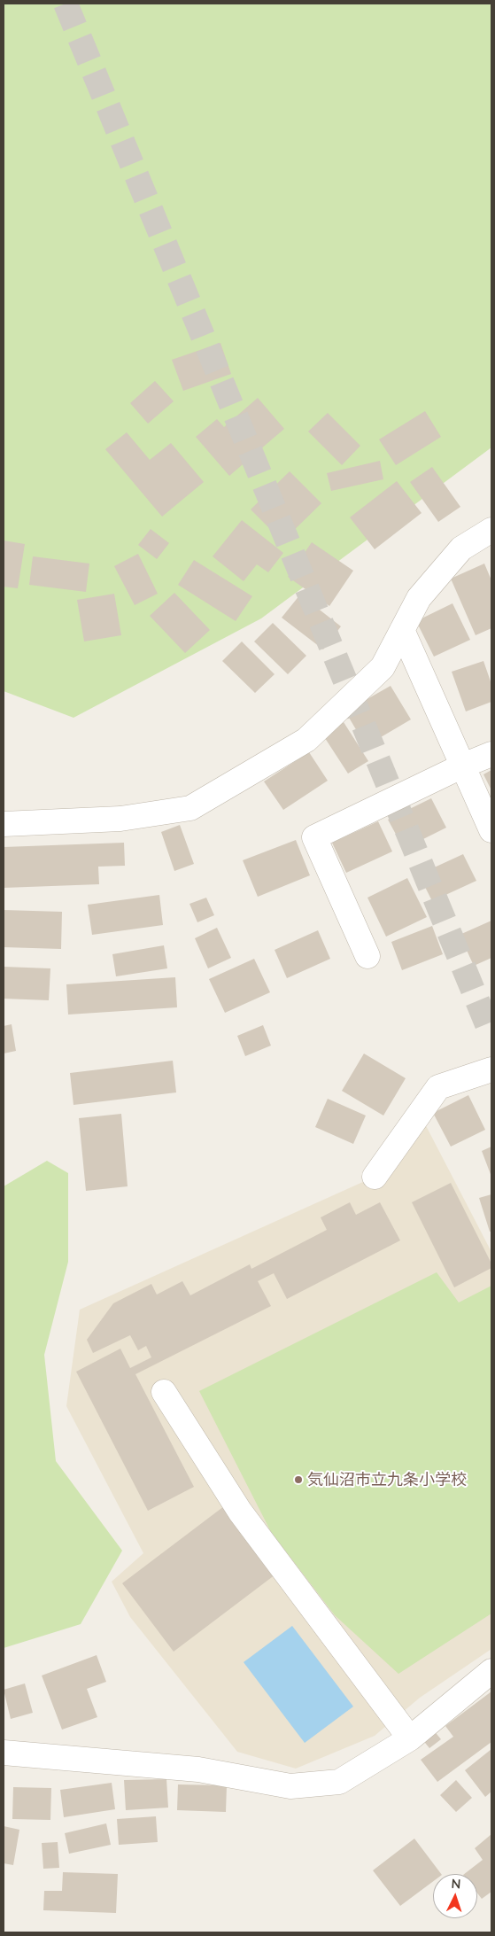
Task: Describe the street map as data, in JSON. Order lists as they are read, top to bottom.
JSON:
{
  "places": ["気仙沼市立九条小学校"],
  "north": "top"
}
